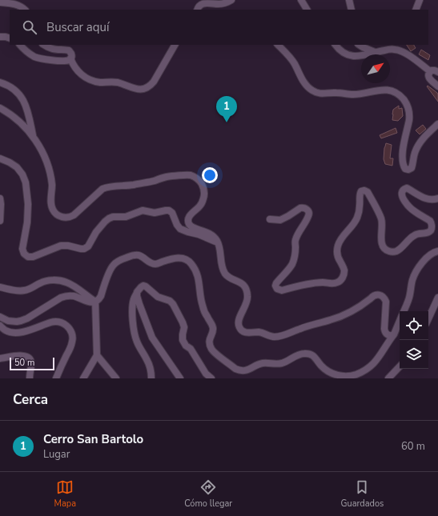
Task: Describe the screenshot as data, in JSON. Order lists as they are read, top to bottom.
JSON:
{
  "scale_bar": "50 m",
  "north": "top right",
  "page": {
    "search": "Buscar aquí",
    "pins": "1",
    "scale": "50 m",
    "heading": "Cerca",
    "list": [
      {
        "mark": "1",
        "name": "Cerro San Bartolo",
        "note": "Lugar",
        "value": "60 m"
      }
    ],
    "nav": ["Mapa", "Cómo llegar", "Guardados"]
  }
}
